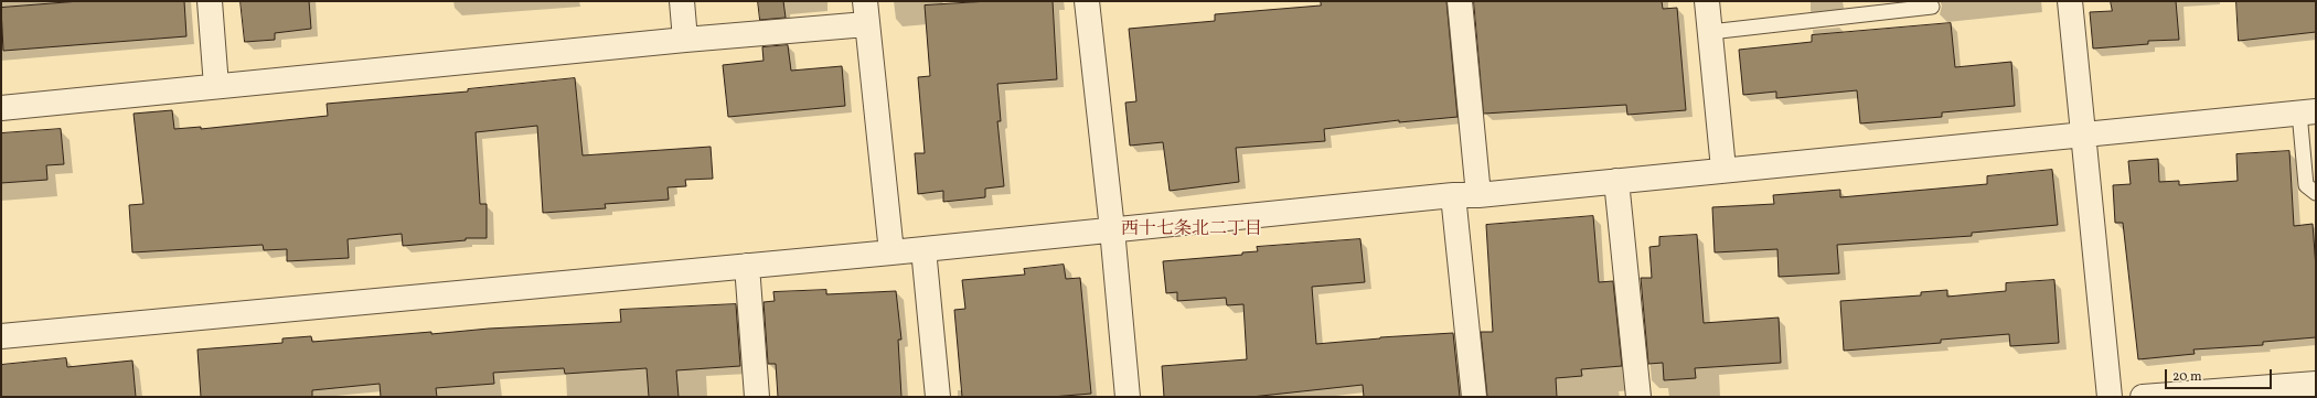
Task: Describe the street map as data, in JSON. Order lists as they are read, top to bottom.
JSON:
{
  "districts": ["西十七条北二丁目"],
  "scale_bar": "20 m"
}
